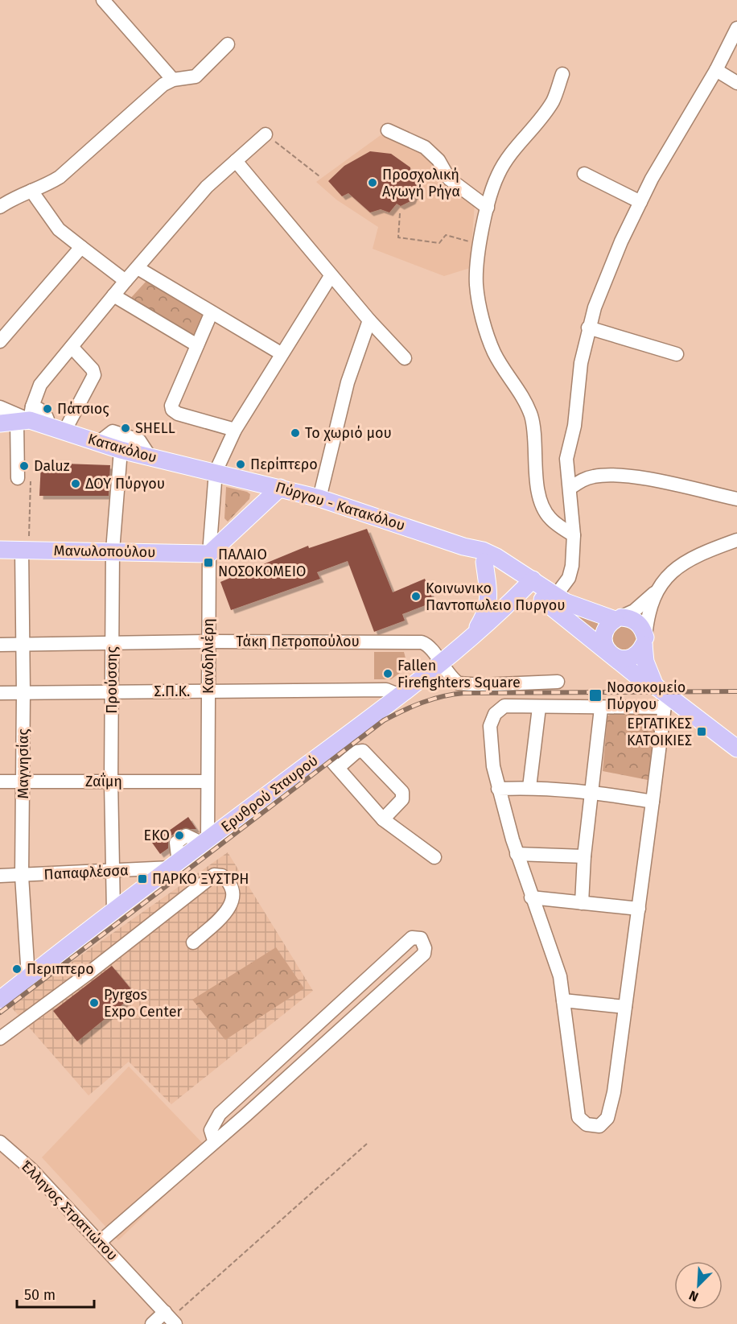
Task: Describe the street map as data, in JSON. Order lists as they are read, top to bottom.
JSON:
{
  "streets": {
    "main road": [
      "Κατακόλου",
      "Πύργου - Κατακόλου",
      "Μανωλοπούλου",
      "Ερυθρού Σταυρού"
    ],
    "street": [
      "Τάκη Πετροπούλου",
      "Κανδηλιέρη",
      "Προύσσης",
      "Σ.Π.Κ.",
      "Μαγνησίας",
      "Ζαΐμη",
      "Παπαφλέσσα",
      "Έλληνος Στρατιώτου"
    ]
  },
  "crossings": [
    ["Κατακόλου", "Πύργου - Κατακόλου"],
    ["Κατακόλου", "Κανδηλιέρη"],
    ["Κατακόλου", "Προύσσης"],
    ["Πύργου - Κατακόλου", "Κανδηλιέρη"],
    ["Πύργου - Κατακόλου", "Ερυθρού Σταυρού"],
    ["Μανωλοπούλου", "Κανδηλιέρη"],
    ["Μανωλοπούλου", "Προύσσης"],
    ["Μανωλοπούλου", "Μαγνησίας"],
    ["Τάκη Πετροπούλου", "Κανδηλιέρη"],
    ["Τάκη Πετροπούλου", "Προύσσης"],
    ["Τάκη Πετροπούλου", "Μαγνησίας"],
    ["Τάκη Πετροπούλου", "Ερυθρού Σταυρού"],
    ["Κανδηλιέρη", "Σ.Π.Κ."],
    ["Κανδηλιέρη", "Ζαΐμη"],
    ["Κανδηλιέρη", "Ερυθρού Σταυρού"],
    ["Προύσσης", "Σ.Π.Κ."],
    ["Προύσσης", "Ζαΐμη"],
    ["Προύσσης", "Ερυθρού Σταυρού"],
    ["Προύσσης", "Παπαφλέσσα"],
    ["Σ.Π.Κ.", "Μαγνησίας"],
    ["Σ.Π.Κ.", "Ερυθρού Σταυρού"],
    ["Μαγνησίας", "Ζαΐμη"],
    ["Μαγνησίας", "Ερυθρού Σταυρού"],
    ["Μαγνησίας", "Παπαφλέσσα"],
    ["Ερυθρού Σταυρού", "Παπαφλέσσα"]
  ],
  "places": {
    "other": [
      "Προσχολική Αγωγή Ρήγα",
      "Πάτσιος",
      "SHELL",
      "Το χωριό μου",
      "Περίπτερο",
      "Daluz",
      "ΔΟΥ Πύργου",
      "Κοινωνικο Παντοπωλειο Πυργου",
      "Fallen Firefighters Square",
      "EKO",
      "Περιπτερο",
      "Pyrgos Expo Center"
    ],
    "transit": [
      "ΠΑΛΑΙΟ ΝΟΣΟΚΟΜΕΙΟ",
      "Νοσοκομείο Πύργου",
      "ΕΡΓΑΤΙΚΕΣ ΚΑΤΟΙΚΙΕΣ",
      "ΠΑΡΚΟ ΞΥΣΤΡΗ"
    ]
  },
  "scale_bar": "50 m",
  "north": "bottom left"
}
